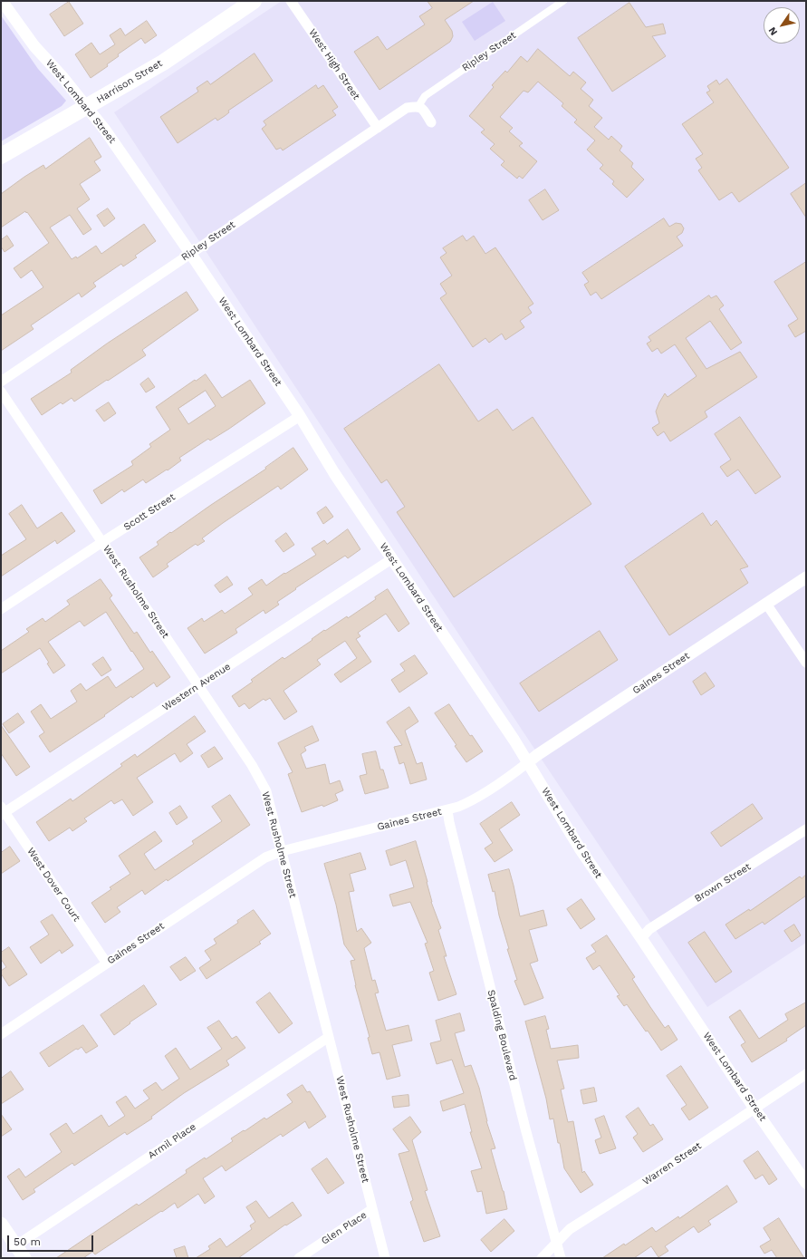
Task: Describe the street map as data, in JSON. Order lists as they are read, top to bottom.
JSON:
{
  "streets": {
    "highway": ["Harrison Street"],
    "street": [
      "Ripley Street",
      "West High Street",
      "West Lombard Street",
      "Scott Street",
      "West Rusholme Street",
      "Gaines Street",
      "Western Avenue",
      "Brown Street",
      "West Dover Court",
      "Spalding Boulevard",
      "Armil Place",
      "Warren Street",
      "Glen Place"
    ]
  },
  "crossings": [
    ["Ripley Street", "West High Street"],
    ["Ripley Street", "West Lombard Street"],
    ["Harrison Street", "West Lombard Street"],
    ["West Lombard Street", "Scott Street"],
    ["West Lombard Street", "Gaines Street"],
    ["West Lombard Street", "Western Avenue"],
    ["West Lombard Street", "Brown Street"],
    ["West Lombard Street", "Warren Street"],
    ["Scott Street", "West Rusholme Street"],
    ["West Rusholme Street", "Gaines Street"],
    ["West Rusholme Street", "Western Avenue"],
    ["West Rusholme Street", "Armil Place"],
    ["West Rusholme Street", "Glen Place"],
    ["Gaines Street", "West Dover Court"],
    ["Gaines Street", "Spalding Boulevard"],
    ["Western Avenue", "West Dover Court"],
    ["Spalding Boulevard", "Warren Street"]
  ],
  "scale_bar": "50 m",
  "north": "bottom left"
}
